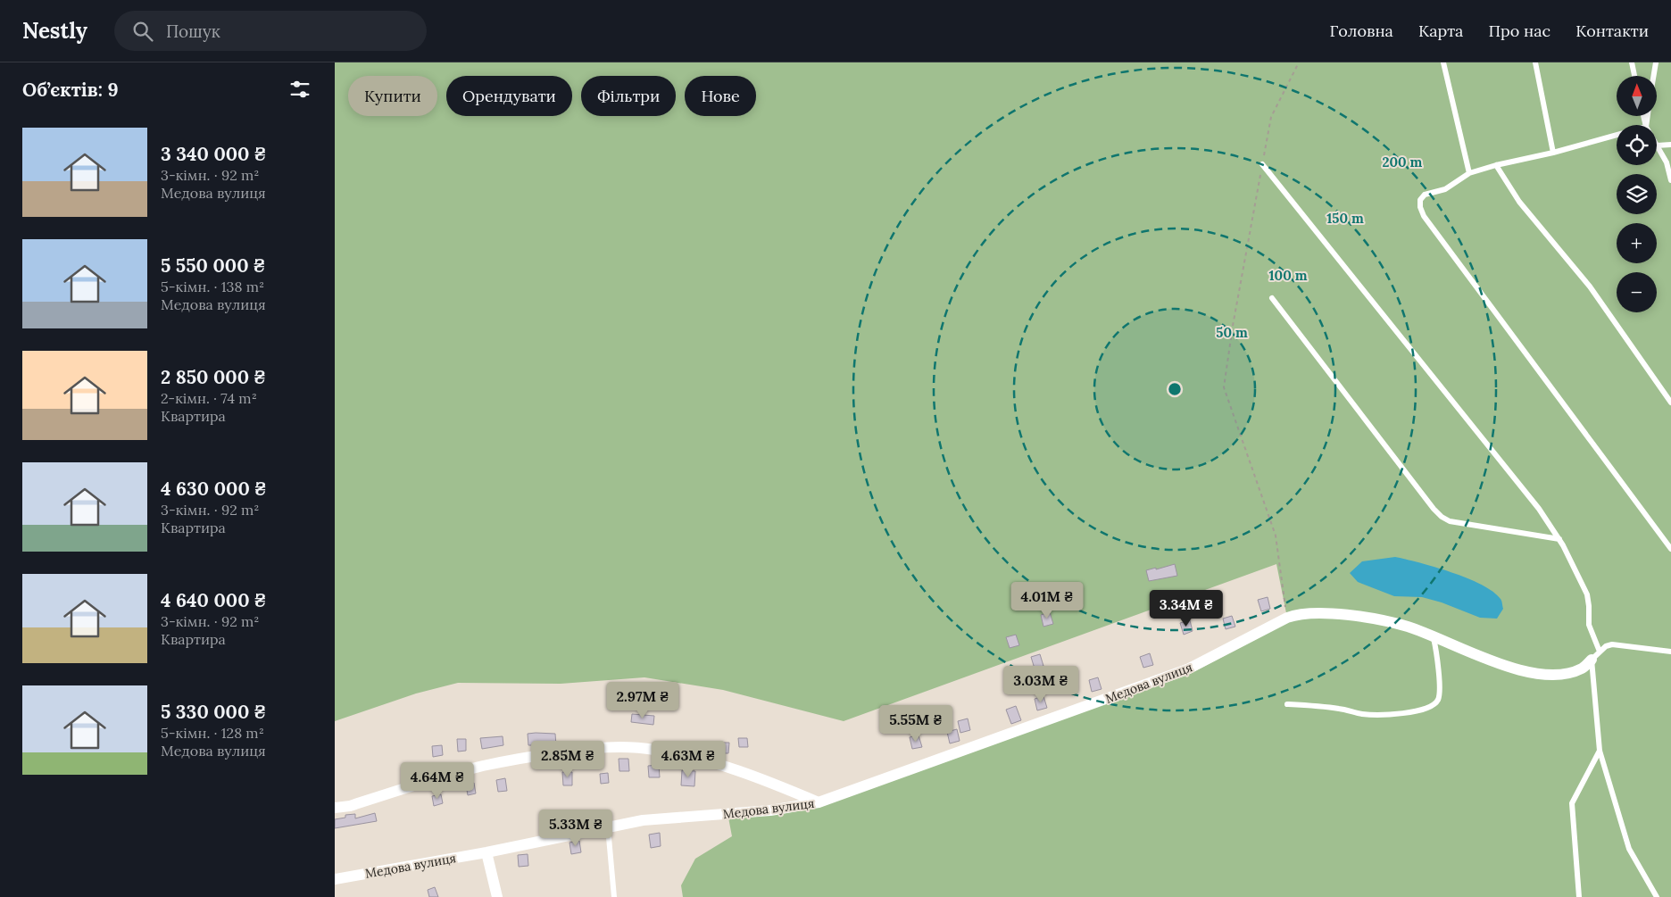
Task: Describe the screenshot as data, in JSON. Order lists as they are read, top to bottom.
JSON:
{
  "streets": {
    "street": ["Медова вулиця"]
  },
  "north": "top",
  "page": {
    "header": "Nestly",
    "search": "Пошук",
    "nav": [
      "Головна",
      "Карта",
      "Про нас",
      "Контакти"
    ],
    "heading": "Об’єктів: 9",
    "map_buttons": ["+", "−"],
    "chip": [
      "Купити",
      "Орендувати",
      "Фільтри",
      "Нове"
    ],
    "list": [
      {
        "name": "3 340 000 ₴",
        "note": "3-кімн. · 92 m² · Медова вулиця"
      },
      {
        "name": "5 550 000 ₴",
        "note": "5-кімн. · 138 m² · Медова вулиця"
      },
      {
        "name": "2 850 000 ₴",
        "note": "2-кімн. · 74 m² · Квартира"
      },
      {
        "name": "4 630 000 ₴",
        "note": "3-кімн. · 92 m² · Квартира"
      },
      {
        "name": "4 640 000 ₴",
        "note": "3-кімн. · 92 m² · Квартира"
      },
      {
        "name": "5 330 000 ₴",
        "note": "5-кімн. · 128 m² · Медова вулиця"
      }
    ],
    "price": [
      "4.01M ₴",
      "3.34M ₴",
      "3.03M ₴",
      "2.97M ₴",
      "5.55M ₴",
      "2.85M ₴",
      "4.63M ₴",
      "4.64M ₴",
      "5.33M ₴"
    ]
  },
  "rings": [
    "200 m",
    "150 m",
    "100 m",
    "50 m"
  ]
}
